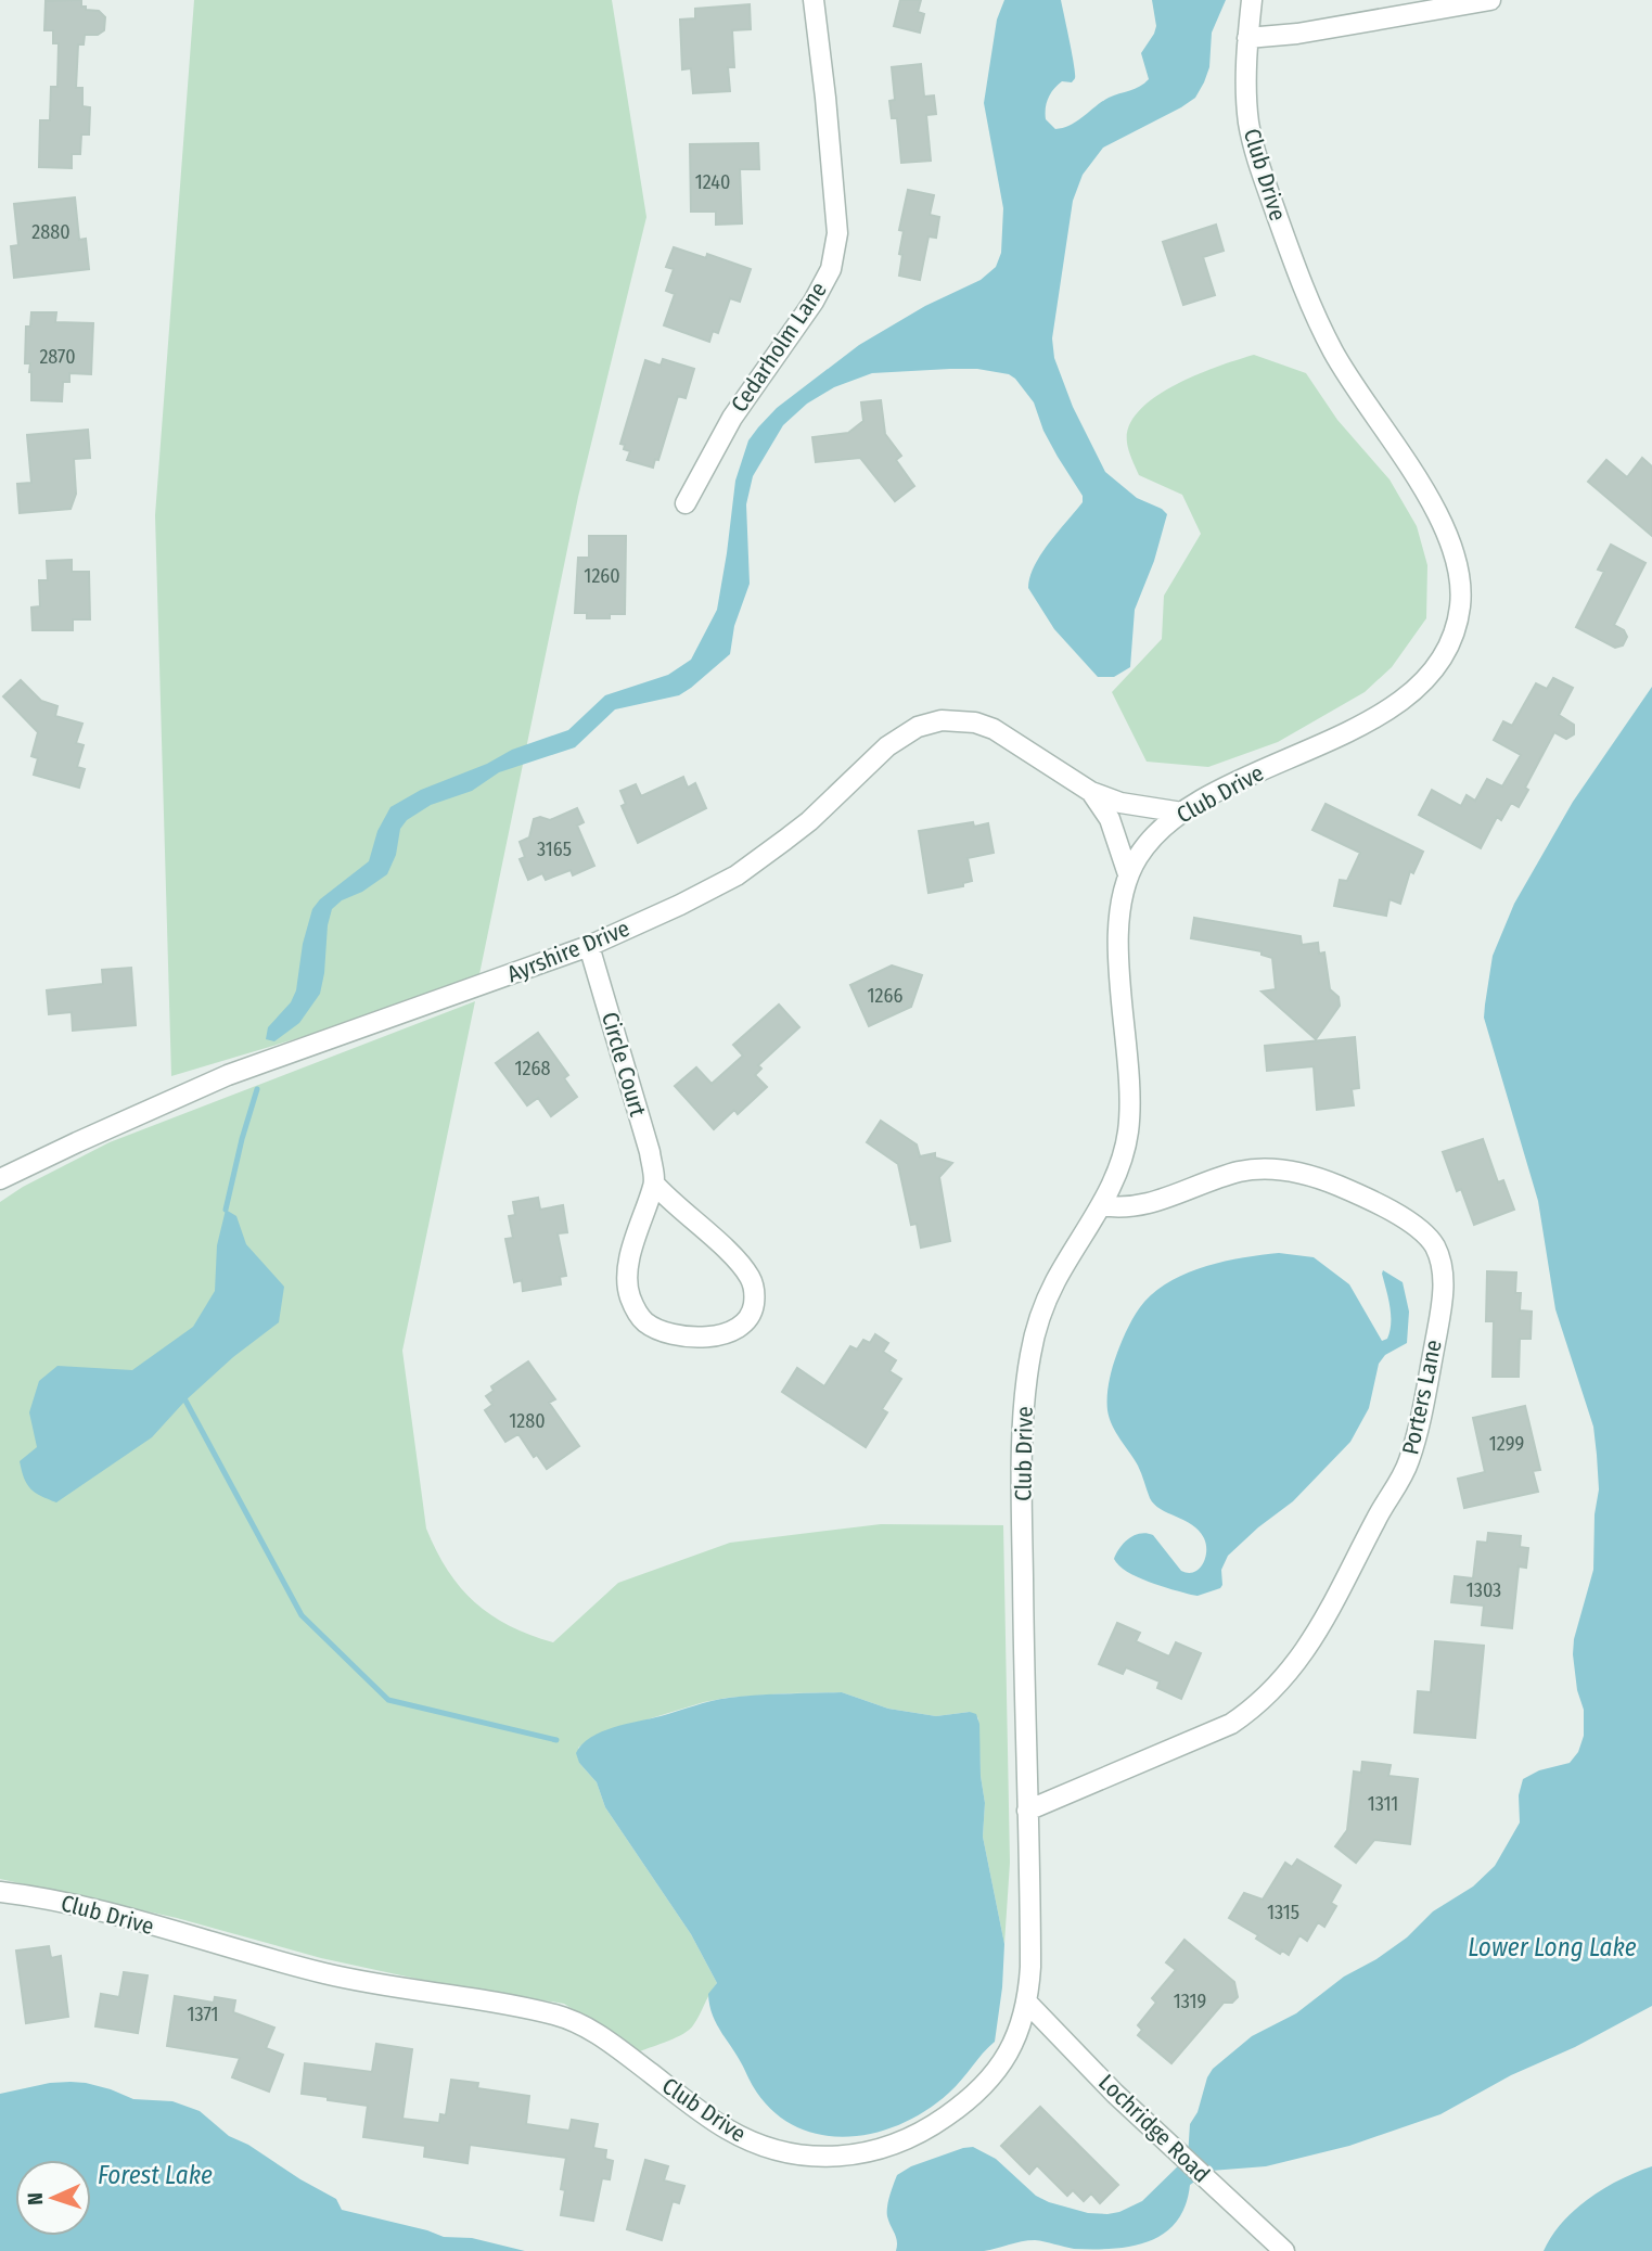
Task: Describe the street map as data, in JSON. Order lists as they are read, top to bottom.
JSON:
{
  "streets": {
    "street": [
      "Club Drive",
      "Cedarholm Lane",
      "Ayrshire Drive",
      "Circle Court",
      "Porters Lane",
      "Lochridge Road"
    ]
  },
  "crossings": [
    ["Club Drive", "Ayrshire Drive"],
    ["Club Drive", "Porters Lane"],
    ["Club Drive", "Lochridge Road"],
    ["Ayrshire Drive", "Circle Court"]
  ],
  "water": ["Lower Long Lake", "Forest Lake"],
  "house_numbers": [
    "1240",
    "2880",
    "2870",
    "1260",
    "3165",
    "1266",
    "1268",
    "1280",
    "1299",
    "1303",
    "1311",
    "1315",
    "1319",
    "1371"
  ],
  "north": "left"
}
